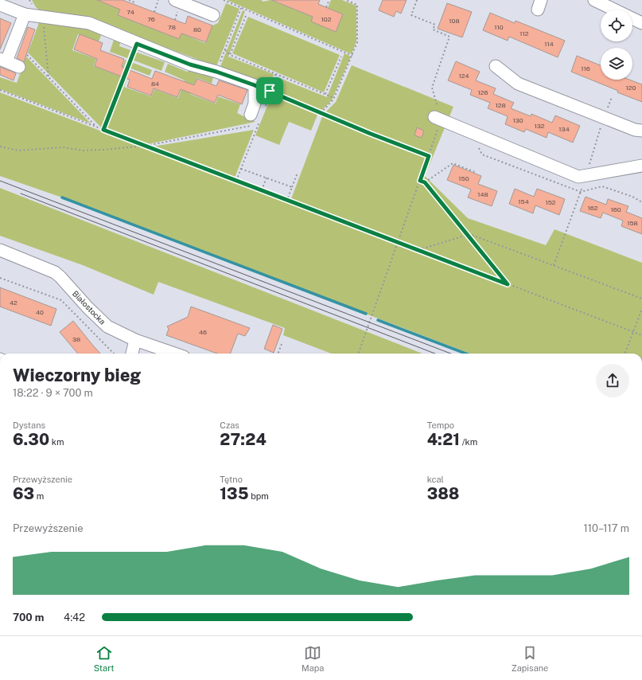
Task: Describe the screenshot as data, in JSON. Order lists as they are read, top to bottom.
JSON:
{
  "streets": {
    "street": ["Białostocka"]
  },
  "house_numbers": [
    "74",
    "76",
    "102",
    "108",
    "78",
    "110",
    "80",
    "112",
    "114",
    "116",
    "124",
    "84",
    "120",
    "126",
    "128",
    "130",
    "132",
    "134",
    "150",
    "148",
    "154",
    "152",
    "162",
    "160",
    "158",
    "42",
    "40",
    "46",
    "38"
  ],
  "page": {
    "heading": ["Wieczorny bieg", "18:22 · 9 × 700 m"],
    "stats": [
      ["Dystans", "6.30 km"],
      ["Czas", "27:24"],
      ["Tempo", "4:21 /km"],
      ["Przewyższenie", "63 m"],
      ["Tętno", "135 bpm"],
      ["kcal", "388"]
    ],
    "chart": ["Przewyższenie", "110–117 m"],
    "list": [
      {
        "name": "700 m",
        "note": "4:42"
      }
    ],
    "tabs": ["Start", "Mapa", "Zapisane"]
  }
}
